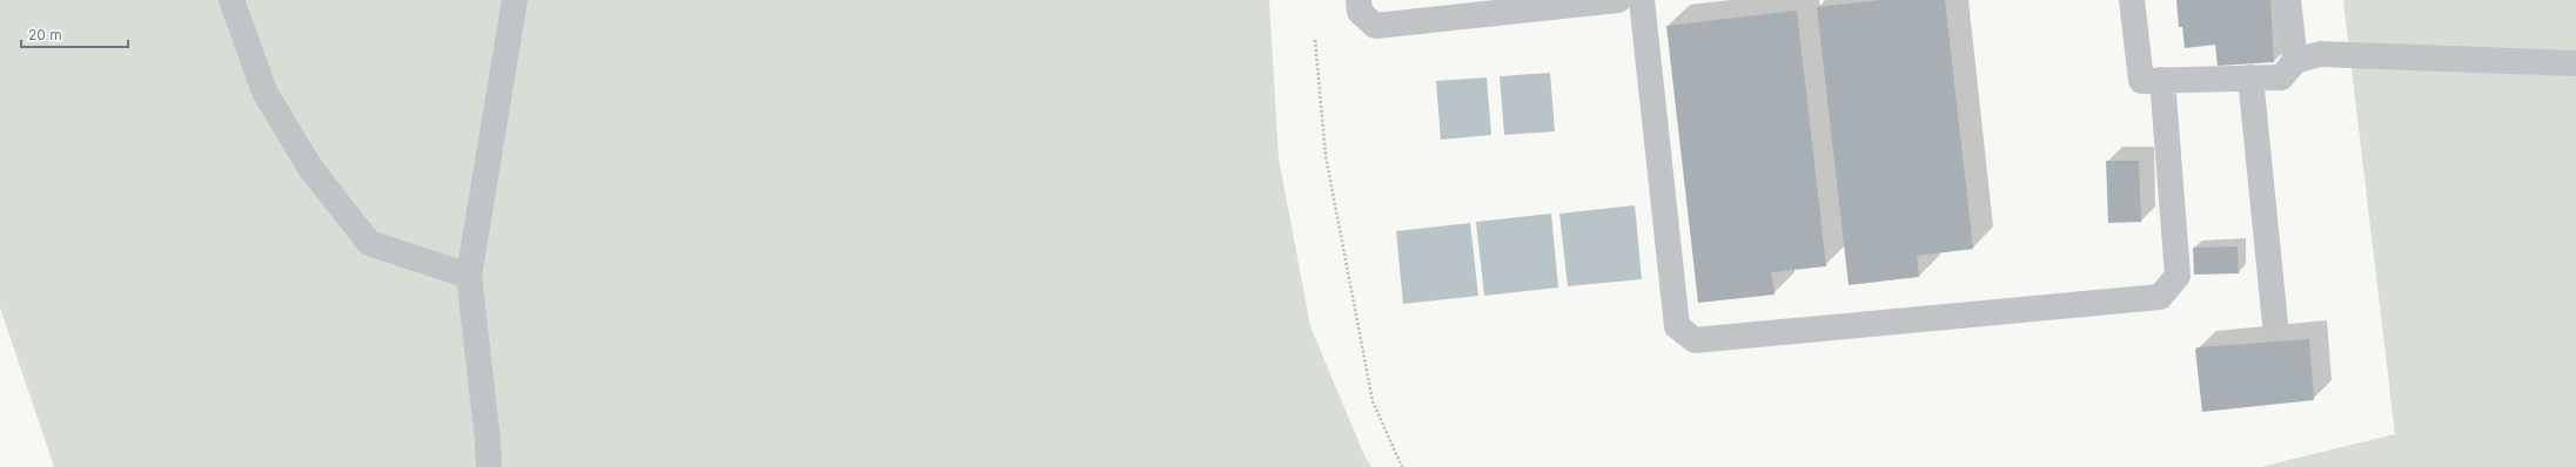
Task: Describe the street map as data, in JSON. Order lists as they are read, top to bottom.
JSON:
{
  "scale_bar": "20 m"
}
